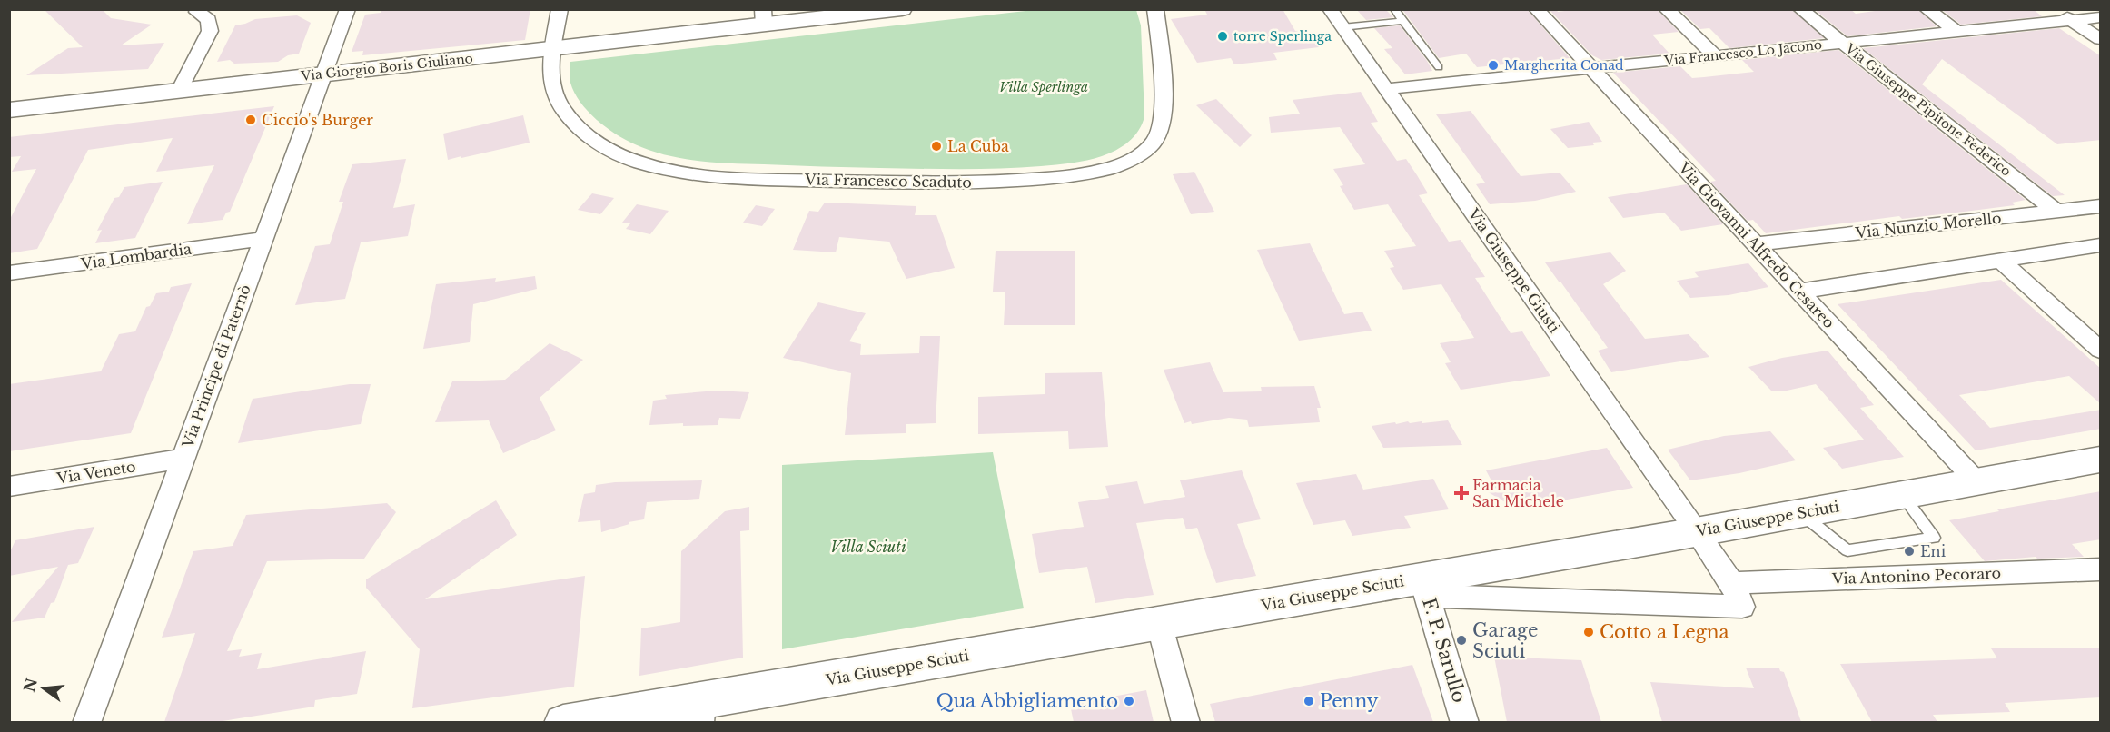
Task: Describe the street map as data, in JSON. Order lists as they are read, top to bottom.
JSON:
{
  "streets": {
    "street": [
      "Via Francesco Lo Jacono",
      "Via Giorgio Boris Giuliano",
      "Via Giuseppe Pipitone Federico",
      "Via Francesco Scaduto",
      "Via Nunzio Morello",
      "Via Giovanni Alfredo Cesareo",
      "Via Lombardia",
      "Via Giuseppe Giusti",
      "Via Principe di Paternò",
      "Via Veneto",
      "Via Giuseppe Sciuti",
      "Via Antonino Pecoraro",
      "F. P. Sarullo"
    ]
  },
  "crossings": [
    ["Via Francesco Lo Jacono", "Via Giuseppe Pipitone Federico"],
    ["Via Francesco Lo Jacono", "Via Giovanni Alfredo Cesareo"],
    ["Via Francesco Lo Jacono", "Via Giuseppe Giusti"],
    ["Via Giorgio Boris Giuliano", "Via Francesco Scaduto"],
    ["Via Giorgio Boris Giuliano", "Via Principe di Paternò"],
    ["Via Giuseppe Pipitone Federico", "Via Nunzio Morello"],
    ["Via Nunzio Morello", "Via Giovanni Alfredo Cesareo"],
    ["Via Giovanni Alfredo Cesareo", "Via Giuseppe Sciuti"],
    ["Via Lombardia", "Via Principe di Paternò"],
    ["Via Giuseppe Giusti", "Via Giuseppe Sciuti"],
    ["Via Giuseppe Giusti", "Via Antonino Pecoraro"],
    ["Via Giuseppe Giusti", "F. P. Sarullo"],
    ["Via Principe di Paternò", "Via Veneto"],
    ["Via Giuseppe Sciuti", "F. P. Sarullo"]
  ],
  "parks": ["Villa Sperlinga", "Villa Sciuti"],
  "places": {
    "other": [
      "torre Sperlinga",
      "Margherita Conad",
      "Ciccio's Burger",
      "La Cuba",
      "Eni",
      "Cotto a Legna",
      "Garage Sciuti",
      "Qua Abbigliamento",
      "Penny"
    ],
    "health": ["Farmacia San Michele"]
  },
  "north": "left"
}
